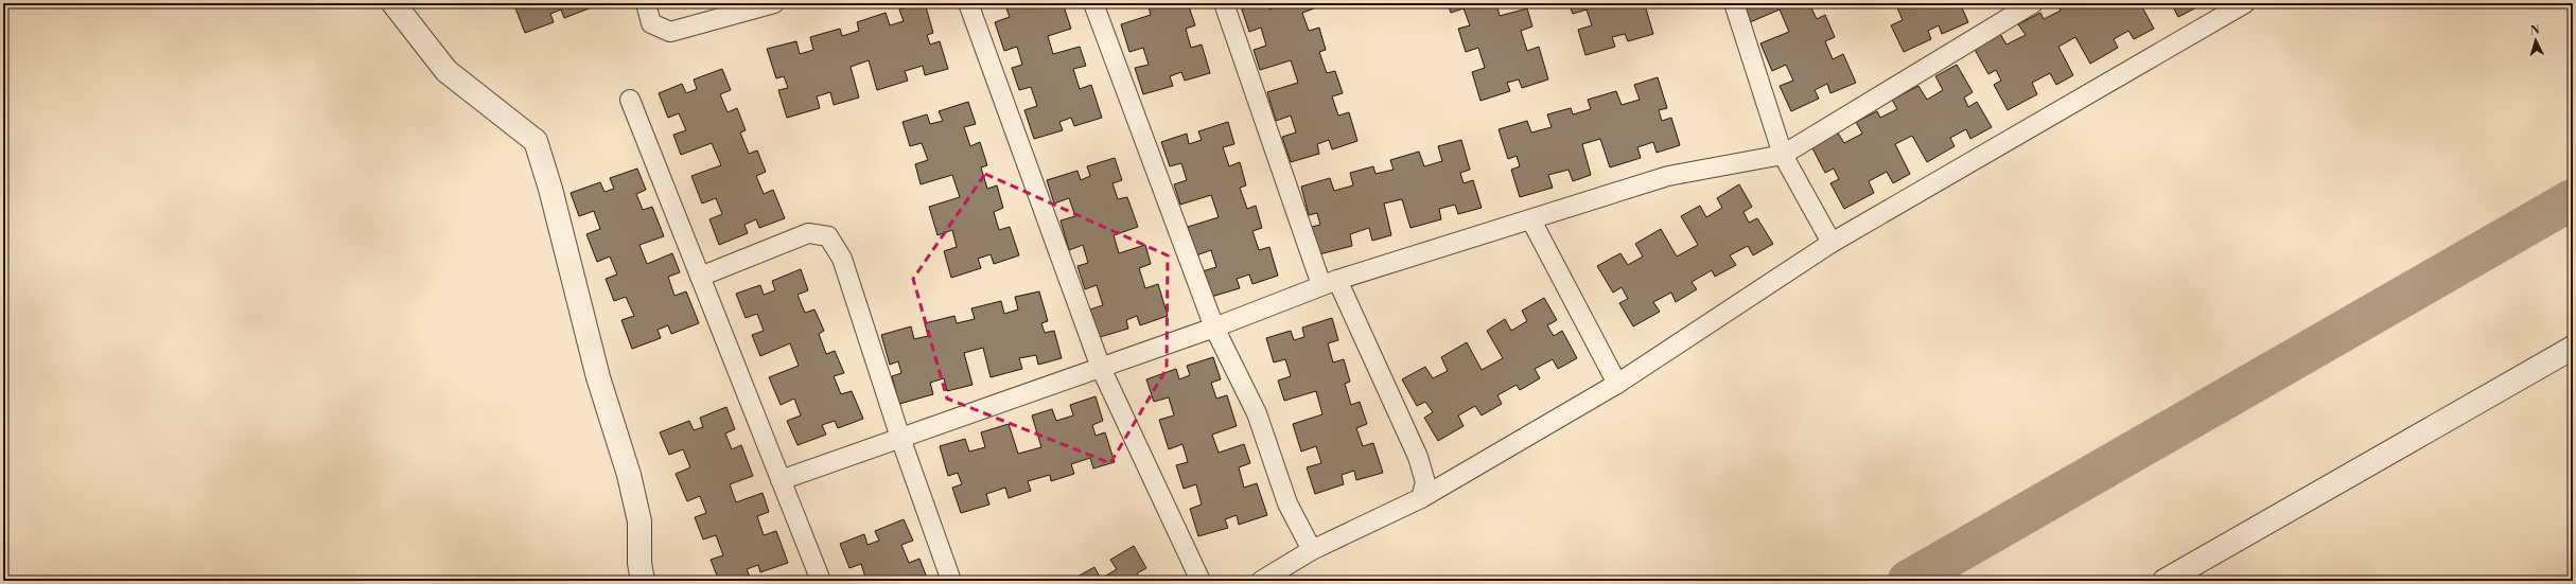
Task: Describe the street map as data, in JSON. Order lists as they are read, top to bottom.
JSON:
{
  "north": "top"
}
